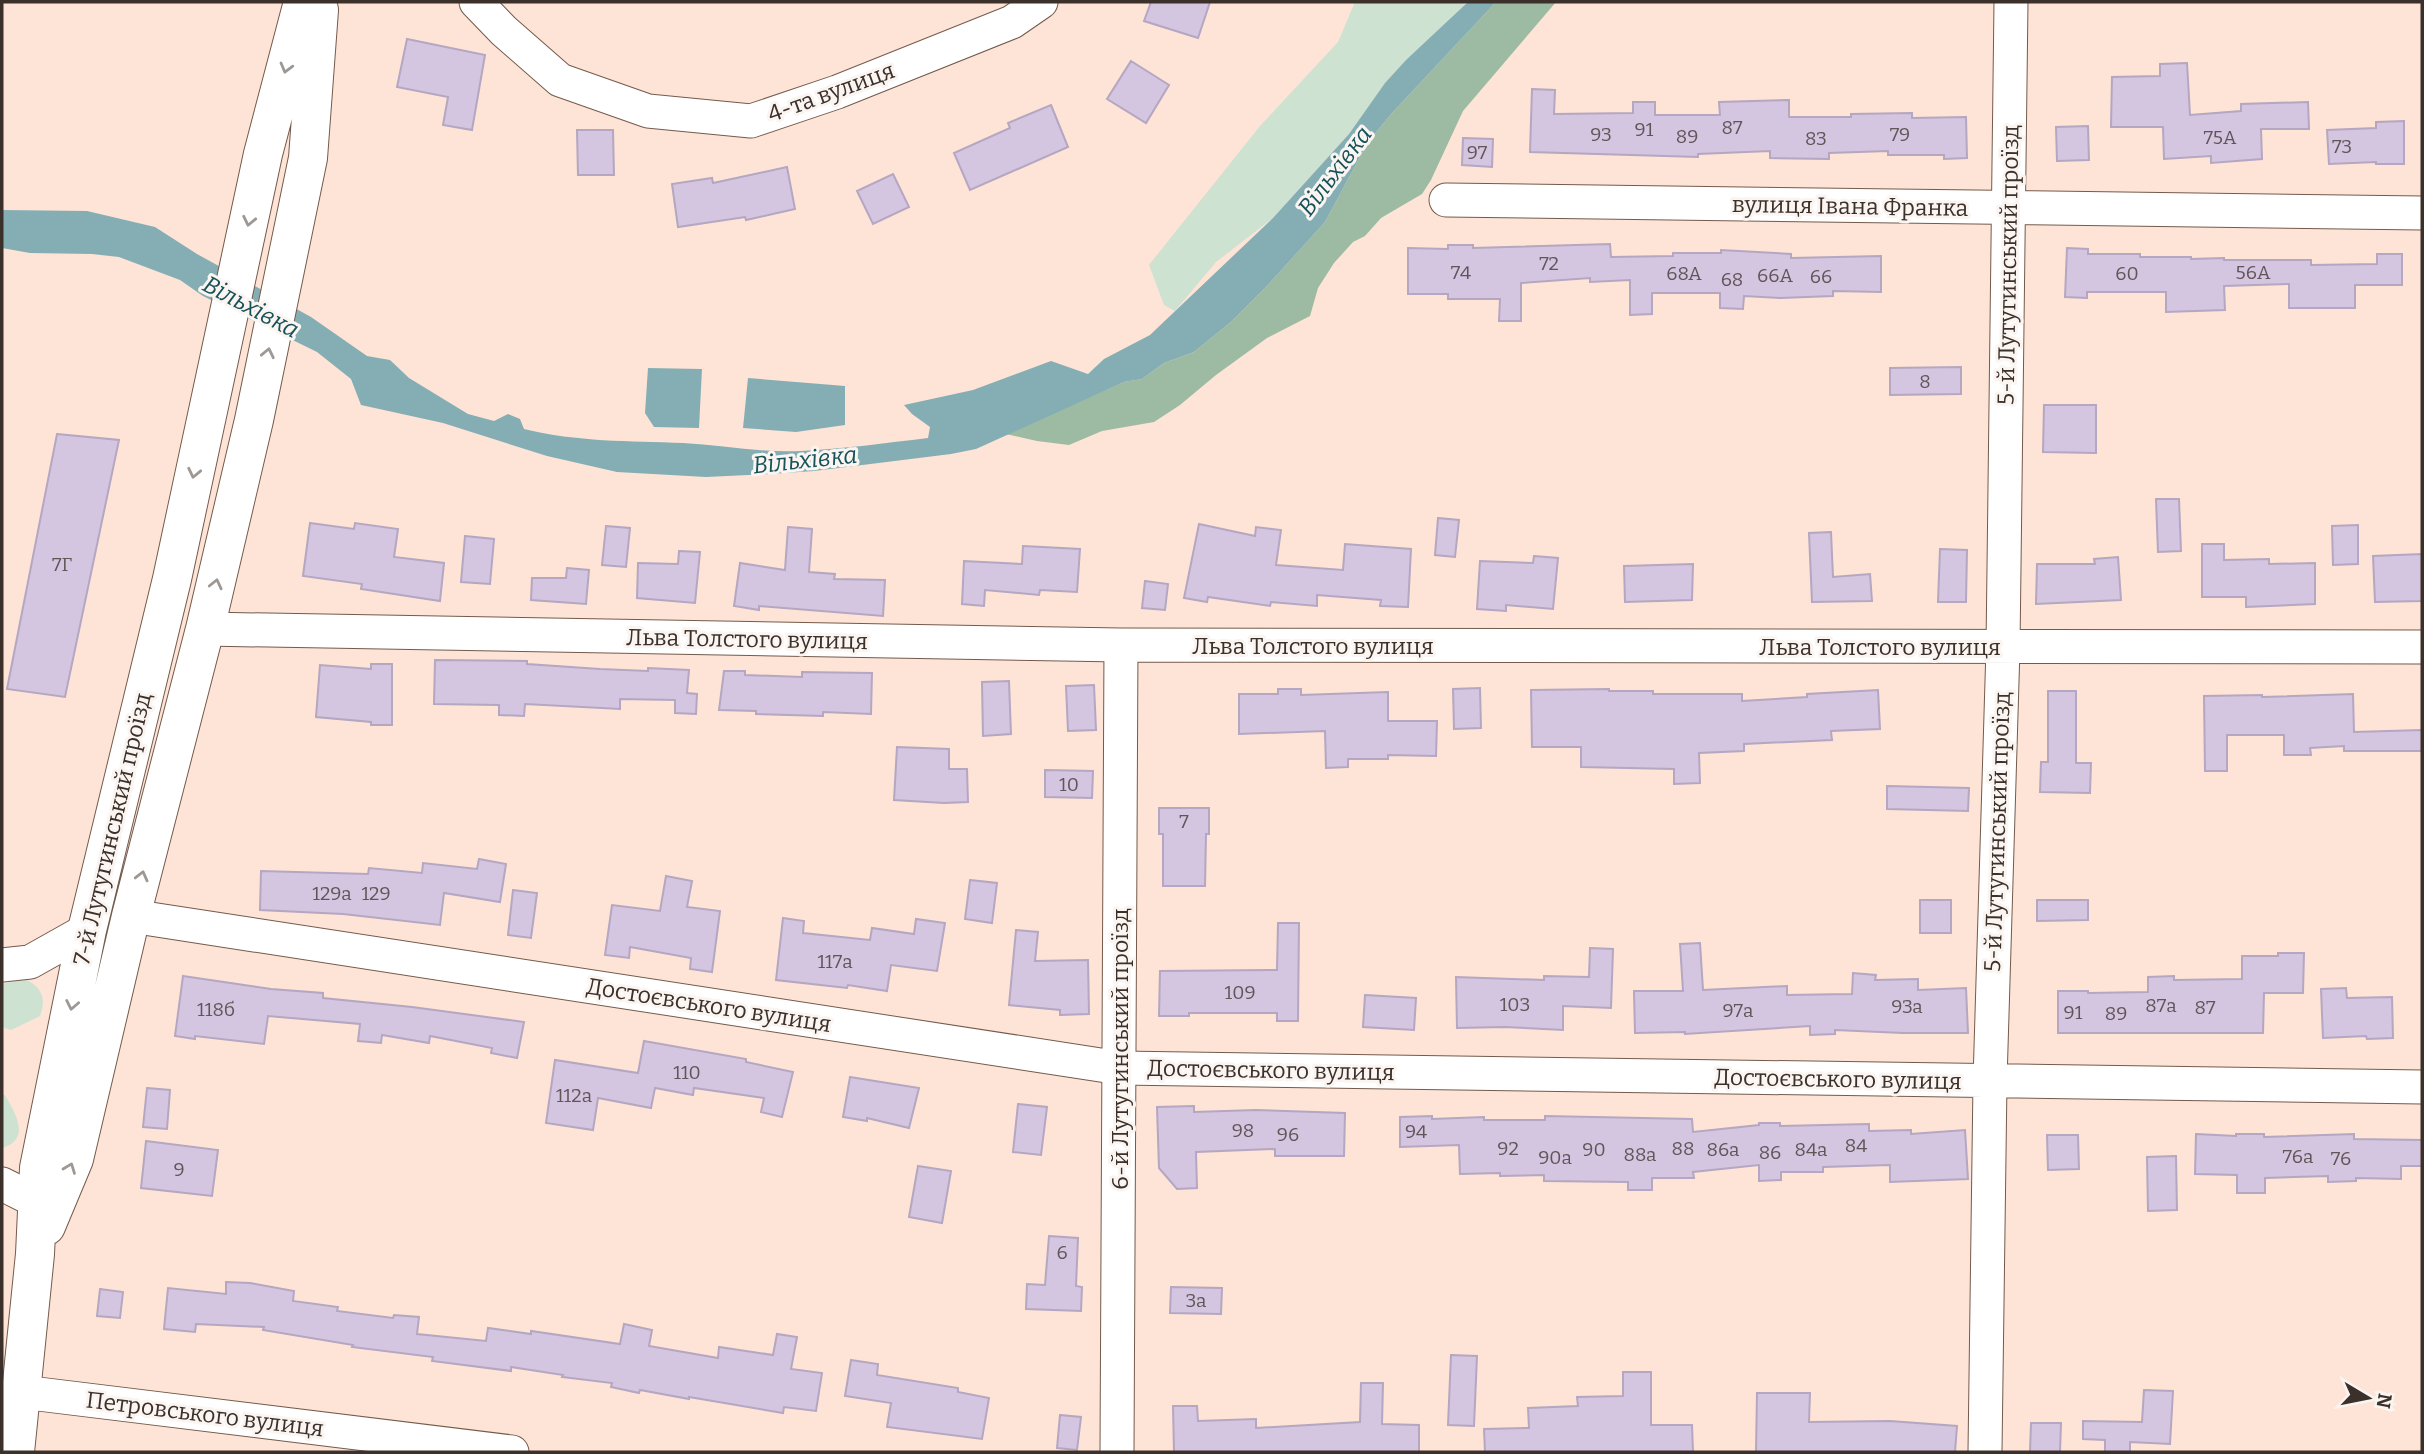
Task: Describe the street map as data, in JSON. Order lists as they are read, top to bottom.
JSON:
{
  "streets": {
    "main road": ["7-й Лутугинський проїзд"],
    "street": [
      "4-та вулиця",
      "вулиця Івана Франка",
      "5-й Лутугинський проїзд",
      "Льва Толстого вулиця",
      "Достоєвського вулиця",
      "6-й Лутугинський проїзд",
      "Петровського вулиця"
    ]
  },
  "crossings": [
    ["вулиця Івана Франка", "5-й Лутугинський проїзд"],
    ["5-й Лутугинський проїзд", "Льва Толстого вулиця"],
    ["5-й Лутугинський проїзд", "Достоєвського вулиця"],
    ["Льва Толстого вулиця", "7-й Лутугинський проїзд"],
    ["Льва Толстого вулиця", "6-й Лутугинський проїзд"],
    ["7-й Лутугинський проїзд", "Достоєвського вулиця"],
    ["7-й Лутугинський проїзд", "Петровського вулиця"],
    ["Достоєвського вулиця", "6-й Лутугинський проїзд"]
  ],
  "water": ["Вільхівка"],
  "house_numbers": [
    "87",
    "91",
    "93",
    "79",
    "89",
    "75А",
    "83",
    "73",
    "97",
    "72",
    "74",
    "56А",
    "68А",
    "60",
    "66А",
    "66",
    "68",
    "8",
    "7Г",
    "10",
    "7",
    "129а",
    "129",
    "117а",
    "109",
    "103",
    "87а",
    "93а",
    "87",
    "118б",
    "97а",
    "91",
    "89",
    "110",
    "112а",
    "98",
    "94",
    "96",
    "84",
    "92",
    "88",
    "90",
    "86а",
    "84а",
    "86",
    "88а",
    "76а",
    "90а",
    "76",
    "9",
    "6",
    "3а"
  ],
  "north": "right"
}
